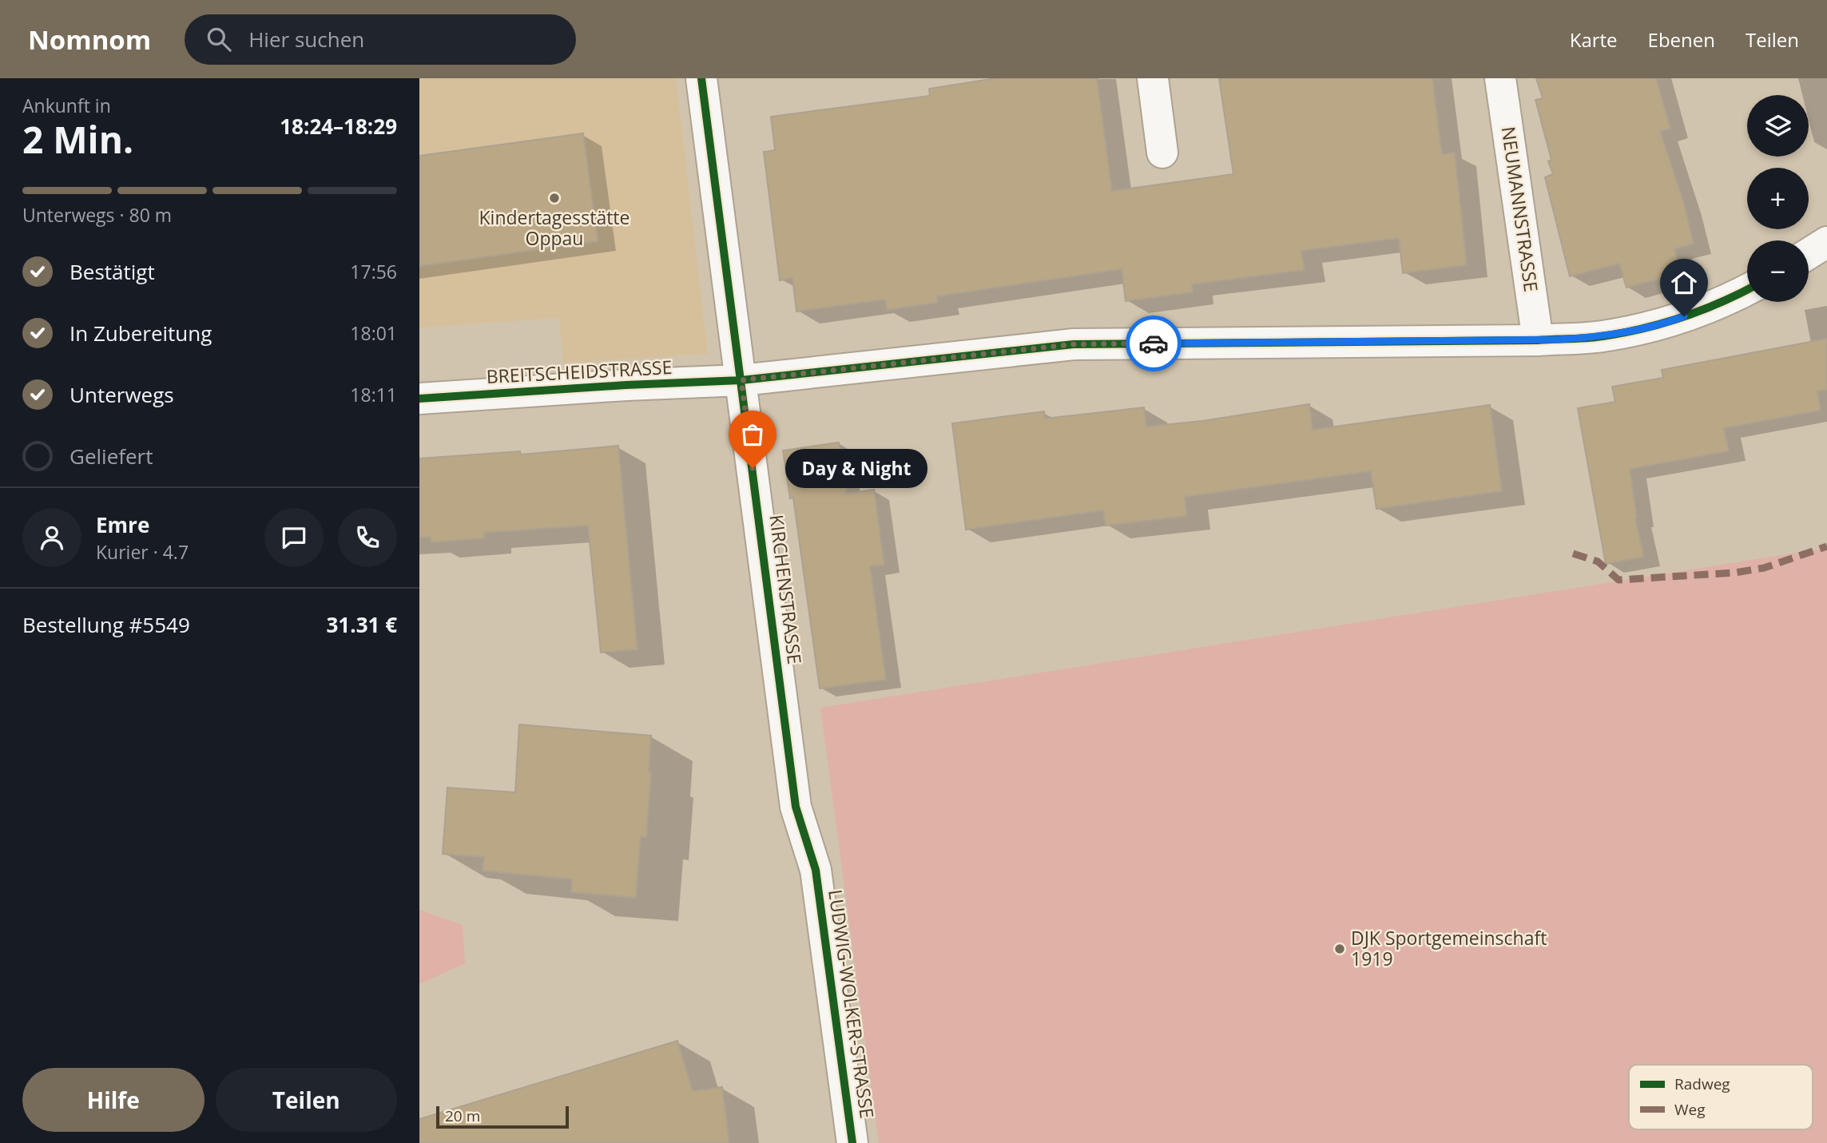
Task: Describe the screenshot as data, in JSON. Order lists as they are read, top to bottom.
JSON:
{
  "streets": {
    "street": [
      "NEUMANNSTRASSE",
      "BREITSCHEIDSTRASSE",
      "KIRCHENSTRASSE",
      "LUDWIG-WOLKER-STRASSE"
    ]
  },
  "crossings": [
    ["NEUMANNSTRASSE", "BREITSCHEIDSTRASSE"],
    ["BREITSCHEIDSTRASSE", "KIRCHENSTRASSE"],
    ["KIRCHENSTRASSE", "LUDWIG-WOLKER-STRASSE"]
  ],
  "places": ["Kindertagesstätte Oppau", "Day & Night", "DJK Sportgemeinschaft 1919"],
  "legend": ["Radweg", "Weg"],
  "scale_bar": "20 m",
  "page": {
    "header": "Nomnom",
    "search": "Hier suchen",
    "nav": ["Karte", "Ebenen", "Teilen"],
    "heading": ["2 Min.", "Ankunft in", "18:24–18:29"],
    "panel": [
      "Emre",
      "Kurier · 4.7",
      "Bestellung #5549",
      "31.31 €"
    ],
    "map_buttons": ["+", "−"],
    "bar": "Unterwegs · 80 m",
    "list": [
      ["Bestätigt", "17:56"],
      ["In Zubereitung", "18:01"],
      ["Unterwegs", "18:11"],
      "Geliefert"
    ],
    "bubble": "Day & Night",
    "buttons": ["Hilfe", "Teilen"],
    "scale": "20 m"
  }
}
